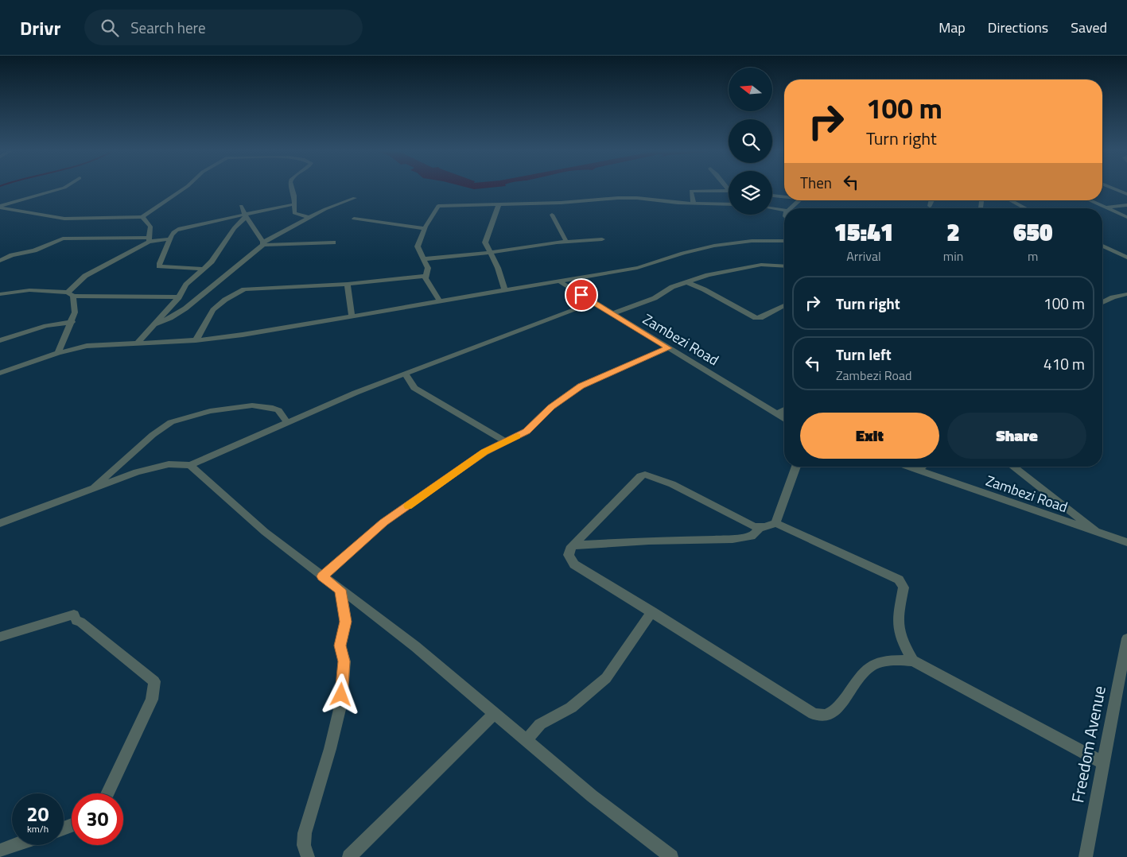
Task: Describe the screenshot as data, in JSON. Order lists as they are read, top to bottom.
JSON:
{
  "streets": {
    "street": ["Zambezi Road", "Freedom Avenue"]
  },
  "north": "left",
  "page": {
    "header": "Drivr",
    "search": "Search here",
    "nav": ["Map", "Directions", "Saved"],
    "turn": ["100 m", "Turn right"],
    "then": "Then",
    "eta": [
      "15:41",
      "Arrival",
      "2",
      "min",
      "650",
      "m"
    ],
    "list": [
      {
        "name": "Turn right",
        "value": "100 m"
      },
      {
        "name": "Turn left",
        "note": "Zambezi Road",
        "value": "410 m"
      }
    ],
    "buttons": ["Exit", "Share"],
    "speed": "20 km/h",
    "limit": "30"
  }
}
